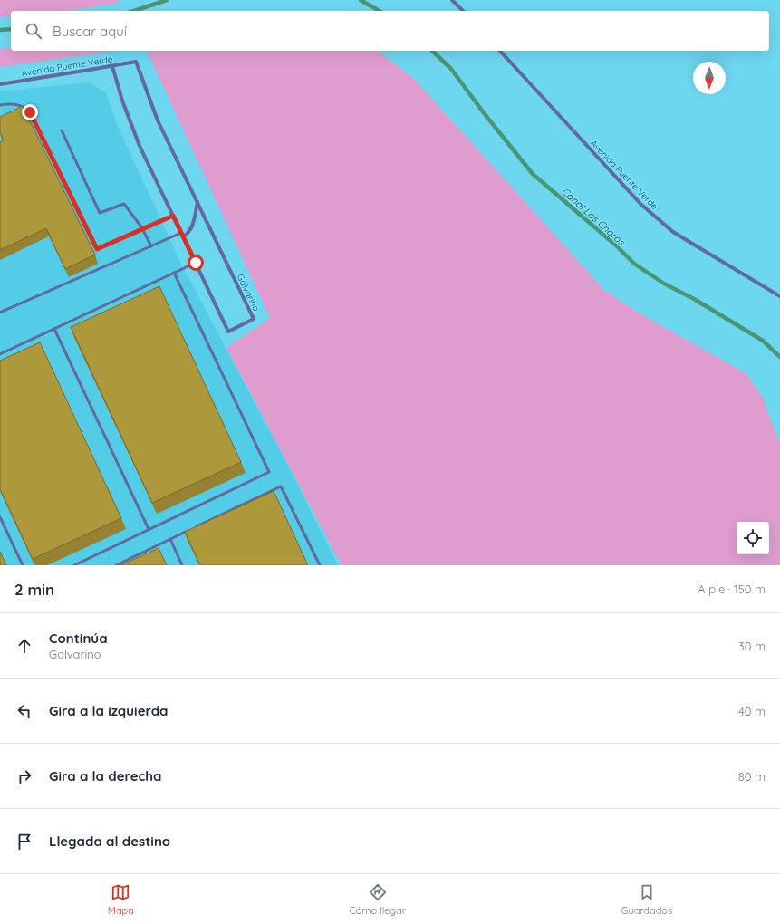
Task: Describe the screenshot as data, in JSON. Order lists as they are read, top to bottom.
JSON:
{
  "streets": {
    "street": ["Avenida Puente Verde", "Galvarino"]
  },
  "crossings": [
    ["Avenida Puente Verde", "Galvarino"]
  ],
  "water": ["Canal Los Choros"],
  "north": "bottom",
  "page": {
    "search": "Buscar aquí",
    "heading": ["2 min", "A pie · 150 m"],
    "list": [
      ["Continúa", "Galvarino", "30 m"],
      ["Gira a la izquierda", "40 m"],
      ["Gira a la derecha", "80 m"],
      "Llegada al destino"
    ],
    "nav": ["Mapa", "Cómo llegar", "Guardados"]
  }
}
